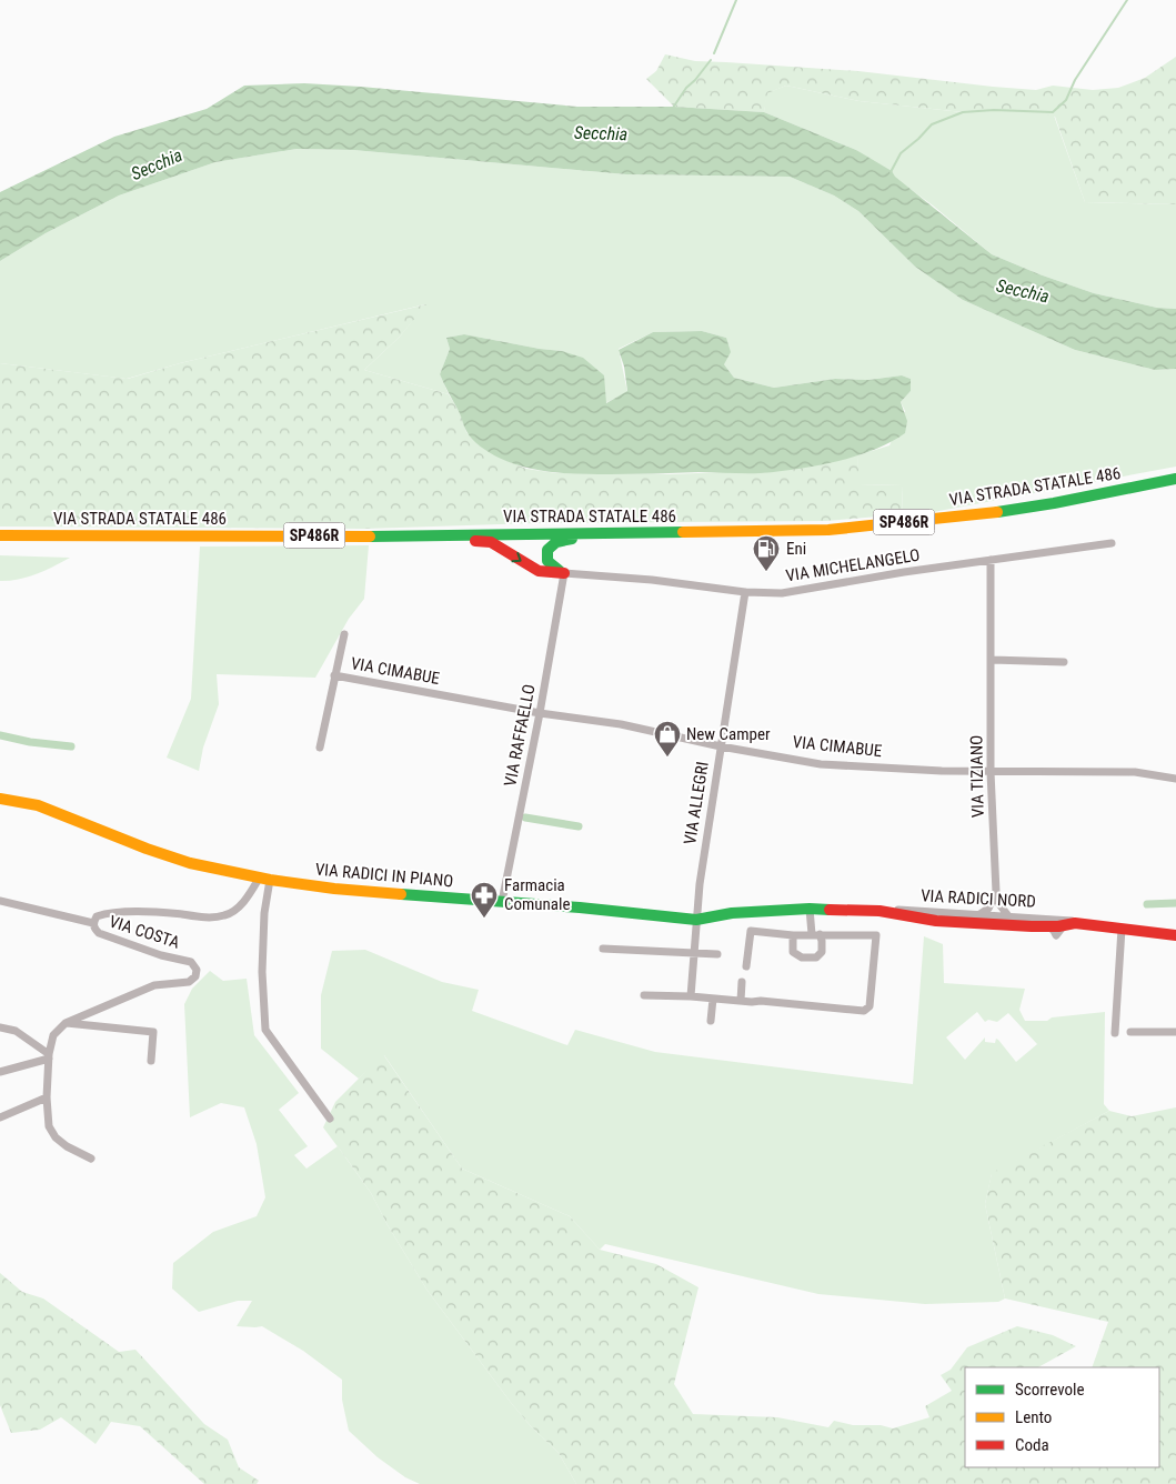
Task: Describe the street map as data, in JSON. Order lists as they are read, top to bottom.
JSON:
{
  "streets": {
    "main road": [
      "VIA STRADA STATALE 486",
      "SP486R",
      "VIA RADICI IN PIANO",
      "VIA RADICI NORD"
    ],
    "street": [
      "VIA MICHELANGELO",
      "VIA CIMABUE",
      "VIA RAFFAELLO",
      "VIA TIZIANO",
      "VIA ALLEGRI",
      "VIA COSTA"
    ]
  },
  "crossings": [
    ["VIA MICHELANGELO", "VIA RAFFAELLO"],
    ["VIA MICHELANGELO", "VIA TIZIANO"],
    ["VIA MICHELANGELO", "VIA ALLEGRI"],
    ["VIA CIMABUE", "VIA RAFFAELLO"],
    ["VIA CIMABUE", "VIA TIZIANO"],
    ["VIA CIMABUE", "VIA ALLEGRI"],
    ["VIA RAFFAELLO", "VIA RADICI IN PIANO"],
    ["VIA ALLEGRI", "VIA RADICI IN PIANO"],
    ["VIA RADICI IN PIANO", "VIA RADICI NORD"],
    ["VIA RADICI IN PIANO", "VIA COSTA"]
  ],
  "water": ["Secchia"],
  "places": {
    "fuel station": ["Eni"],
    "shop": ["New Camper"],
    "pharmacy": ["Farmacia Comunale"]
  },
  "legend": ["Scorrevole", "Lento", "Coda"]
}
